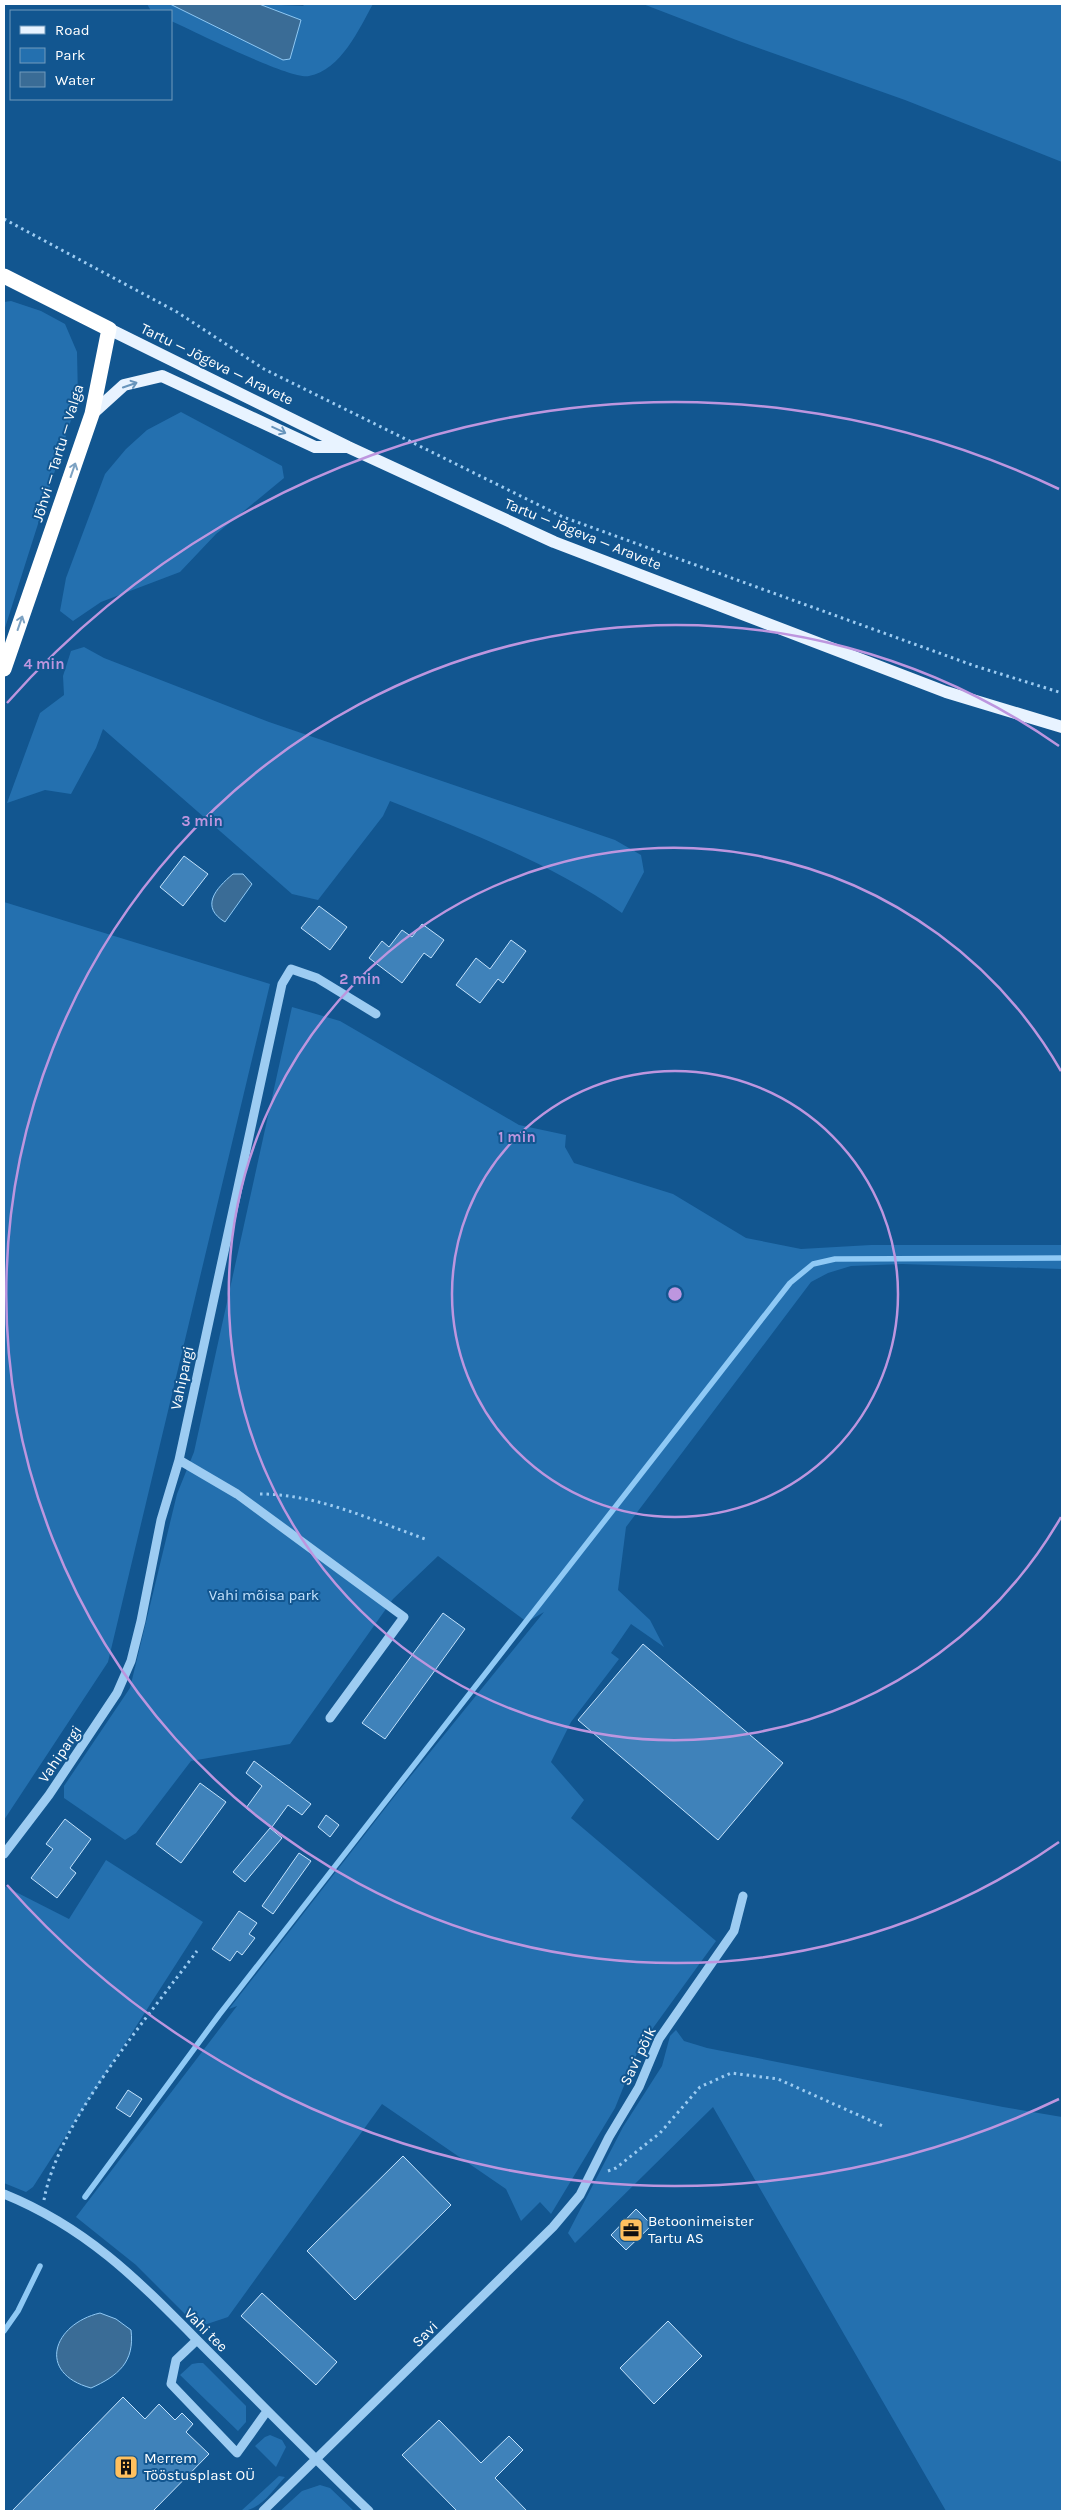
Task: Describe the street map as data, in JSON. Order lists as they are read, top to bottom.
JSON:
{
  "streets": {
    "highway": ["Jõhvi — Tartu — Valga"],
    "main road": ["Tartu — Jõgeva — Aravete"],
    "street": [
      "Vahipargi",
      "Savi põik",
      "Vahi tee",
      "Savi"
    ]
  },
  "crossings": [
    ["Tartu — Jõgeva — Aravete", "Jõhvi — Tartu — Valga"],
    ["Savi põik", "Savi"],
    ["Vahi tee", "Savi"]
  ],
  "one_way": ["Jõhvi — Tartu — Valga"],
  "parks": ["Vahi mõisa park"],
  "places": {
    "office": ["Betoonimeister Tartu AS"],
    "building": ["Merrem Tööstusplast OÜ"]
  },
  "legend": ["Road", "Park", "Water"],
  "rings": [
    "4 min",
    "3 min",
    "2 min",
    "1 min"
  ]
}
